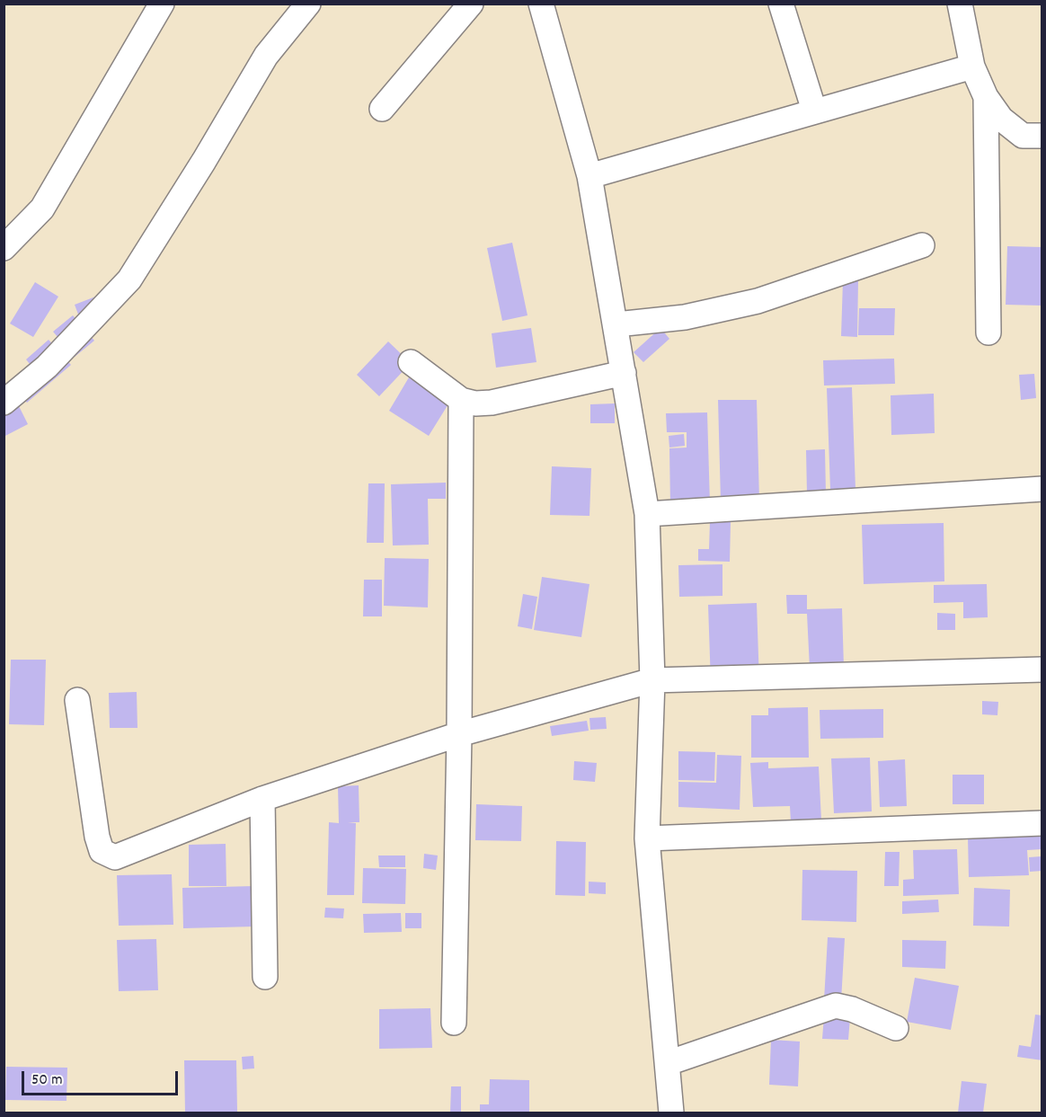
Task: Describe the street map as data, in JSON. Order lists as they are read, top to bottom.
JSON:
{
  "scale_bar": "50 m"
}
